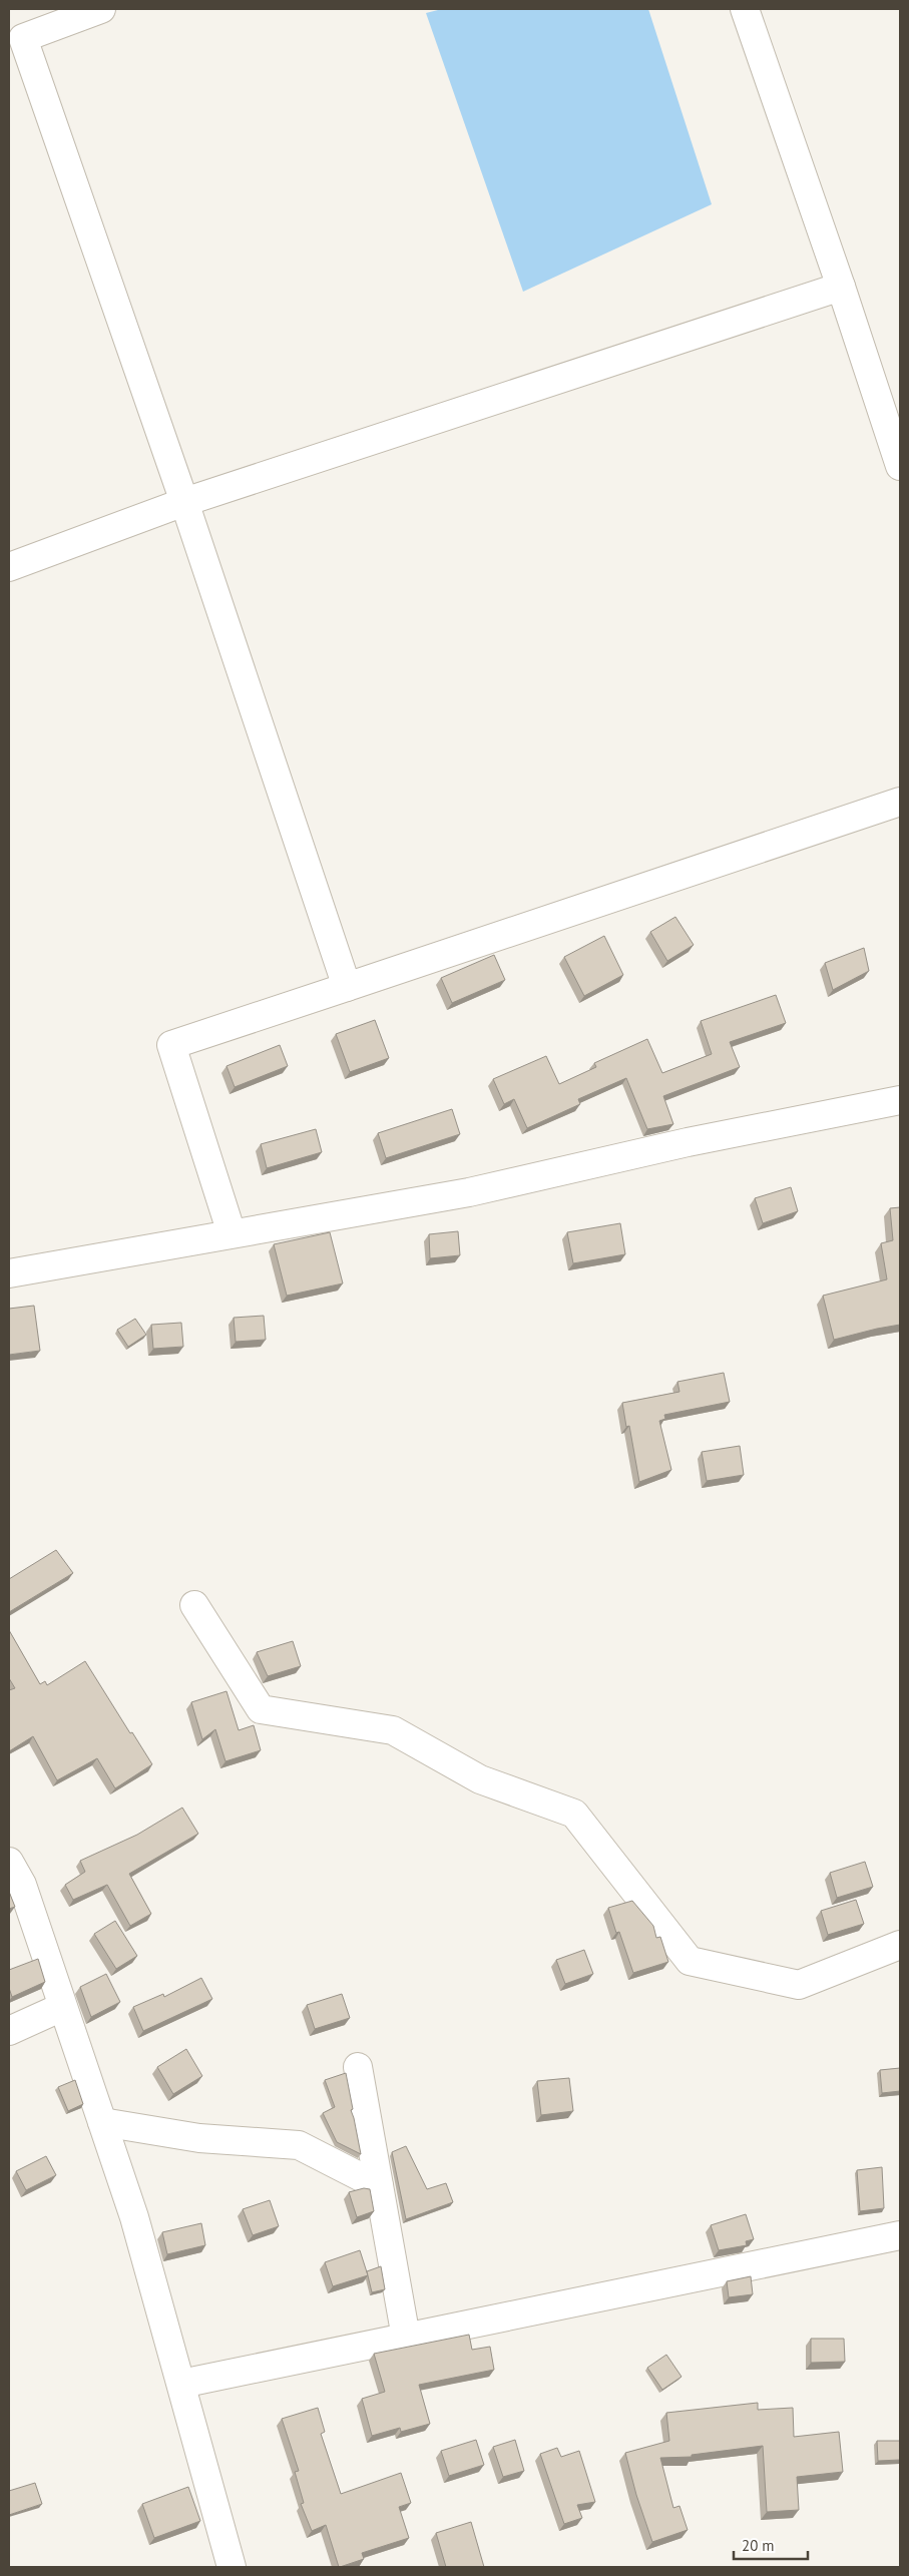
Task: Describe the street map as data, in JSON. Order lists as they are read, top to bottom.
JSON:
{
  "scale_bar": "20 m"
}
